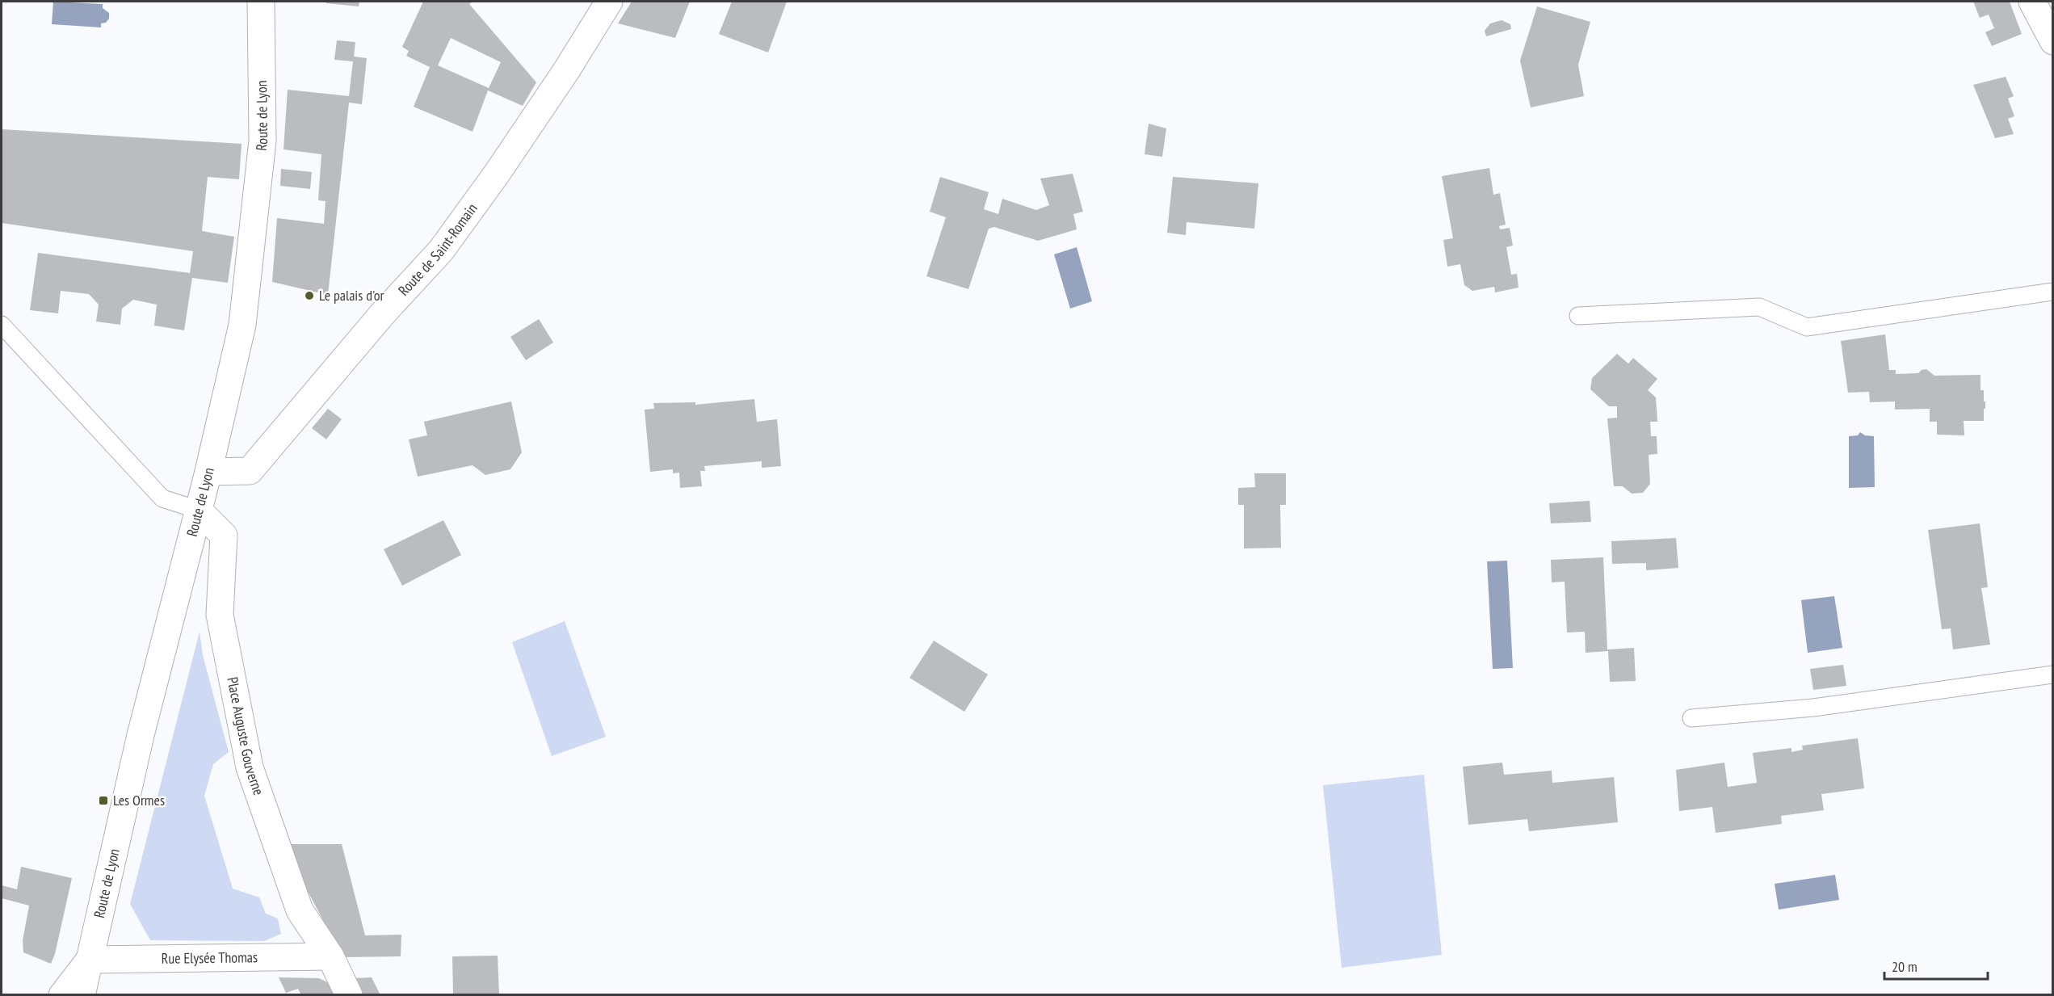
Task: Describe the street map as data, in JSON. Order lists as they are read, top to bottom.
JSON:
{
  "streets": {
    "street": [
      "Route de Lyon",
      "Route de Saint-Romain",
      "Place Auguste Gouverne",
      "Rue Elysée Thomas"
    ]
  },
  "crossings": [
    ["Route de Lyon", "Route de Saint-Romain"],
    ["Route de Lyon", "Place Auguste Gouverne"],
    ["Route de Lyon", "Rue Elysée Thomas"],
    ["Place Auguste Gouverne", "Rue Elysée Thomas"]
  ],
  "places": {
    "other": ["Le palais d'or"],
    "transit": ["Les Ormes"]
  },
  "scale_bar": "20 m"
}
